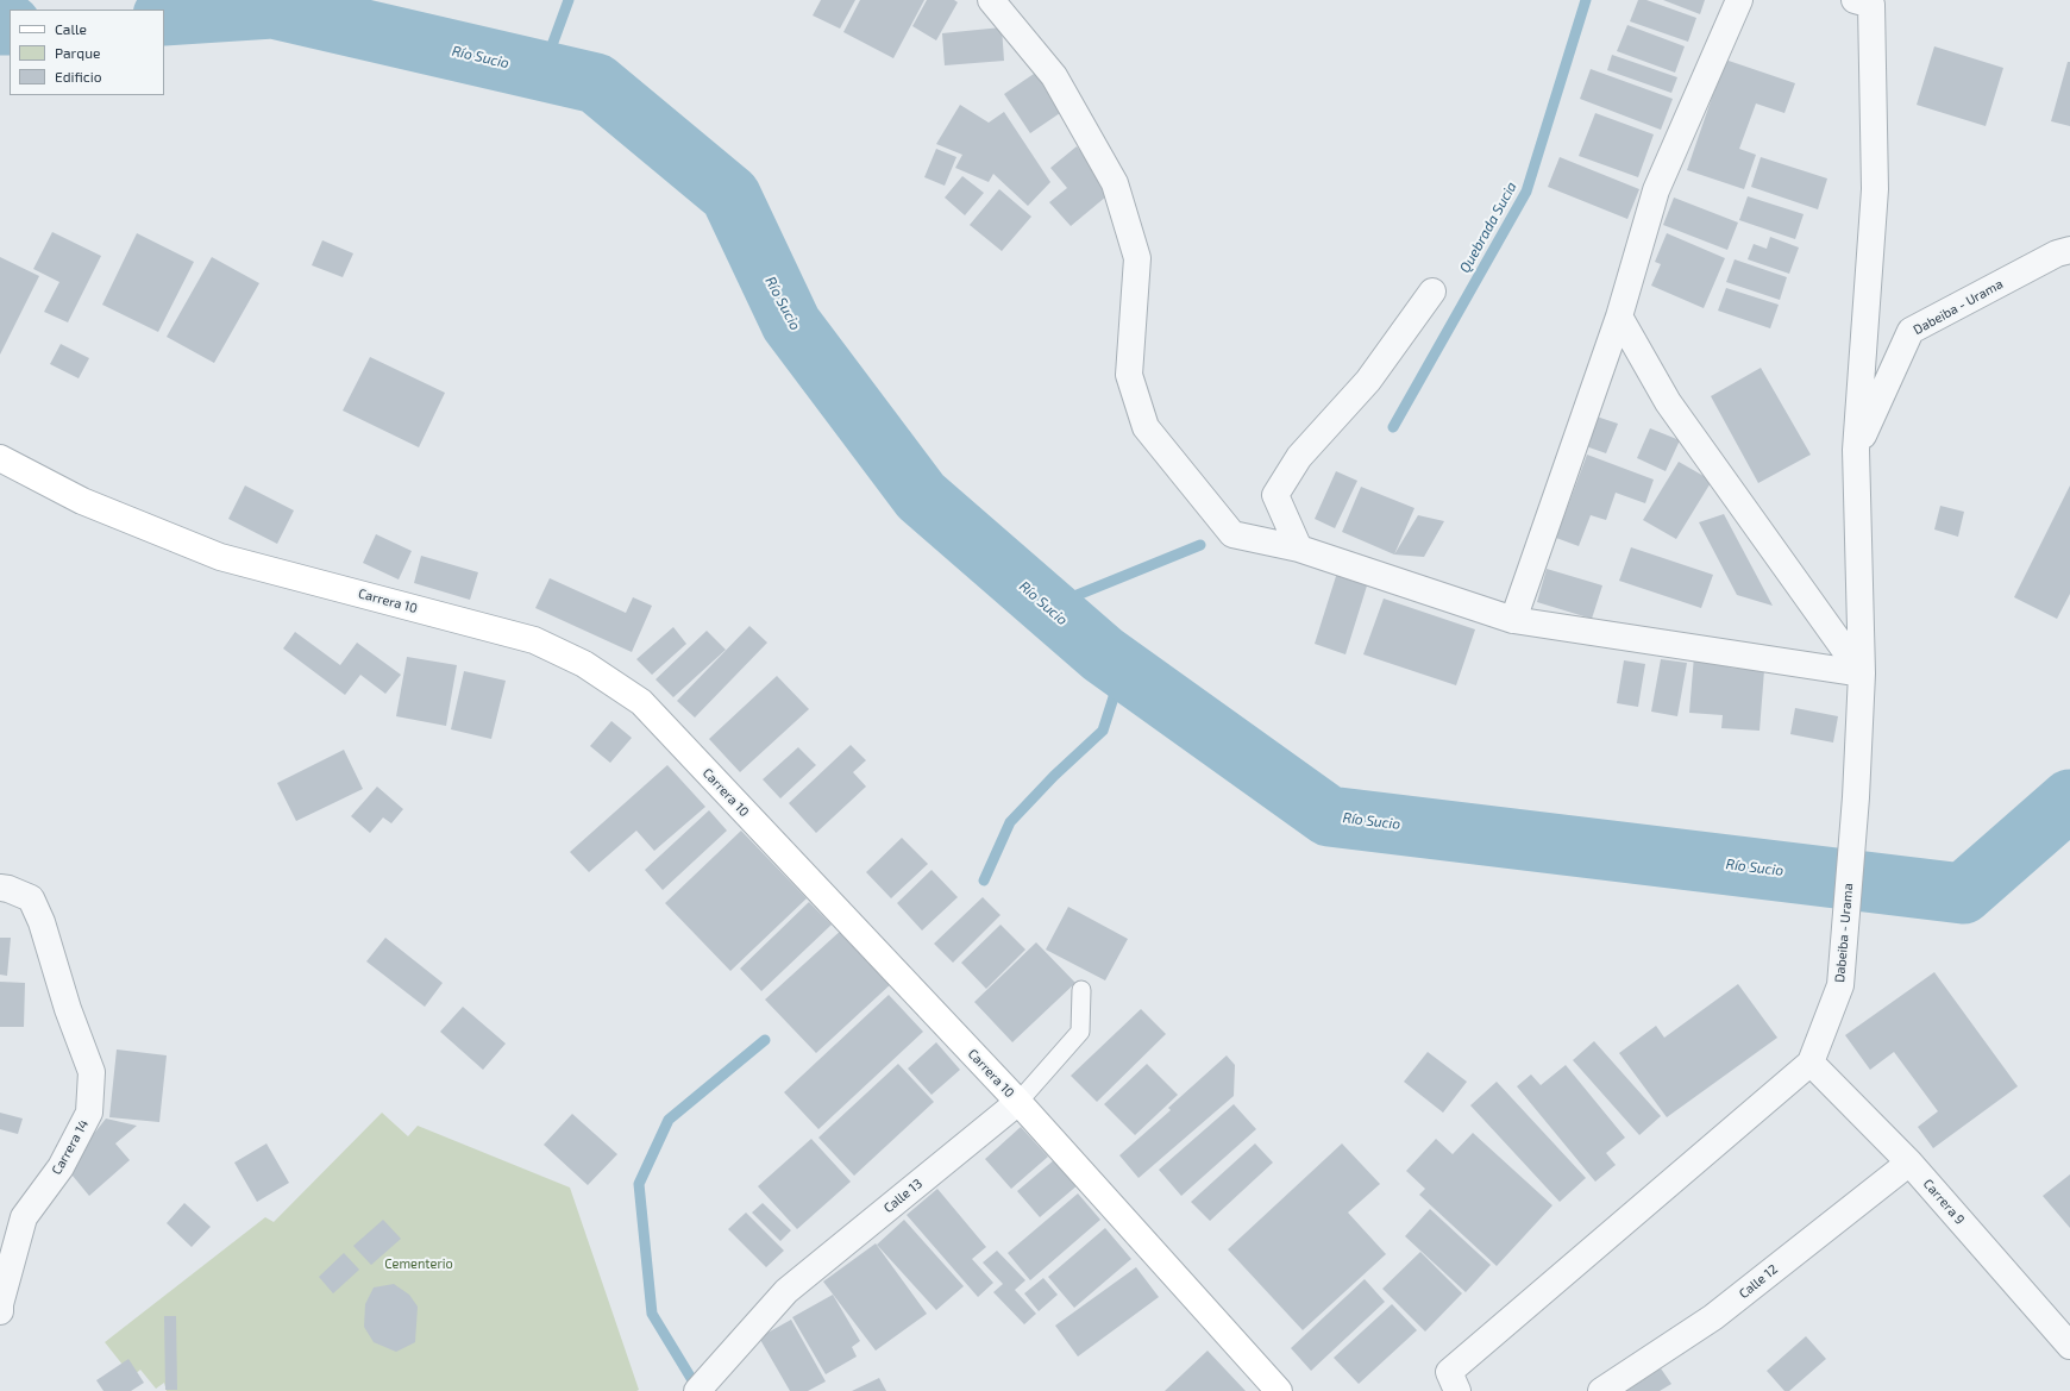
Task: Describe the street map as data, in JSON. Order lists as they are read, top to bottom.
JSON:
{
  "streets": {
    "main road": ["Carrera 10"],
    "street": [
      "Dabeiba - Urama",
      "Carrera 14",
      "Calle 13",
      "Carrera 9",
      "Calle 12"
    ]
  },
  "crossings": [
    ["Dabeiba - Urama", "Carrera 9"],
    ["Carrera 10", "Calle 13"],
    ["Carrera 9", "Calle 12"]
  ],
  "water": ["Río Sucio", "Quebrada Sucia"],
  "parks": ["Cementerio"],
  "legend": ["Calle", "Parque", "Edificio"]
}
